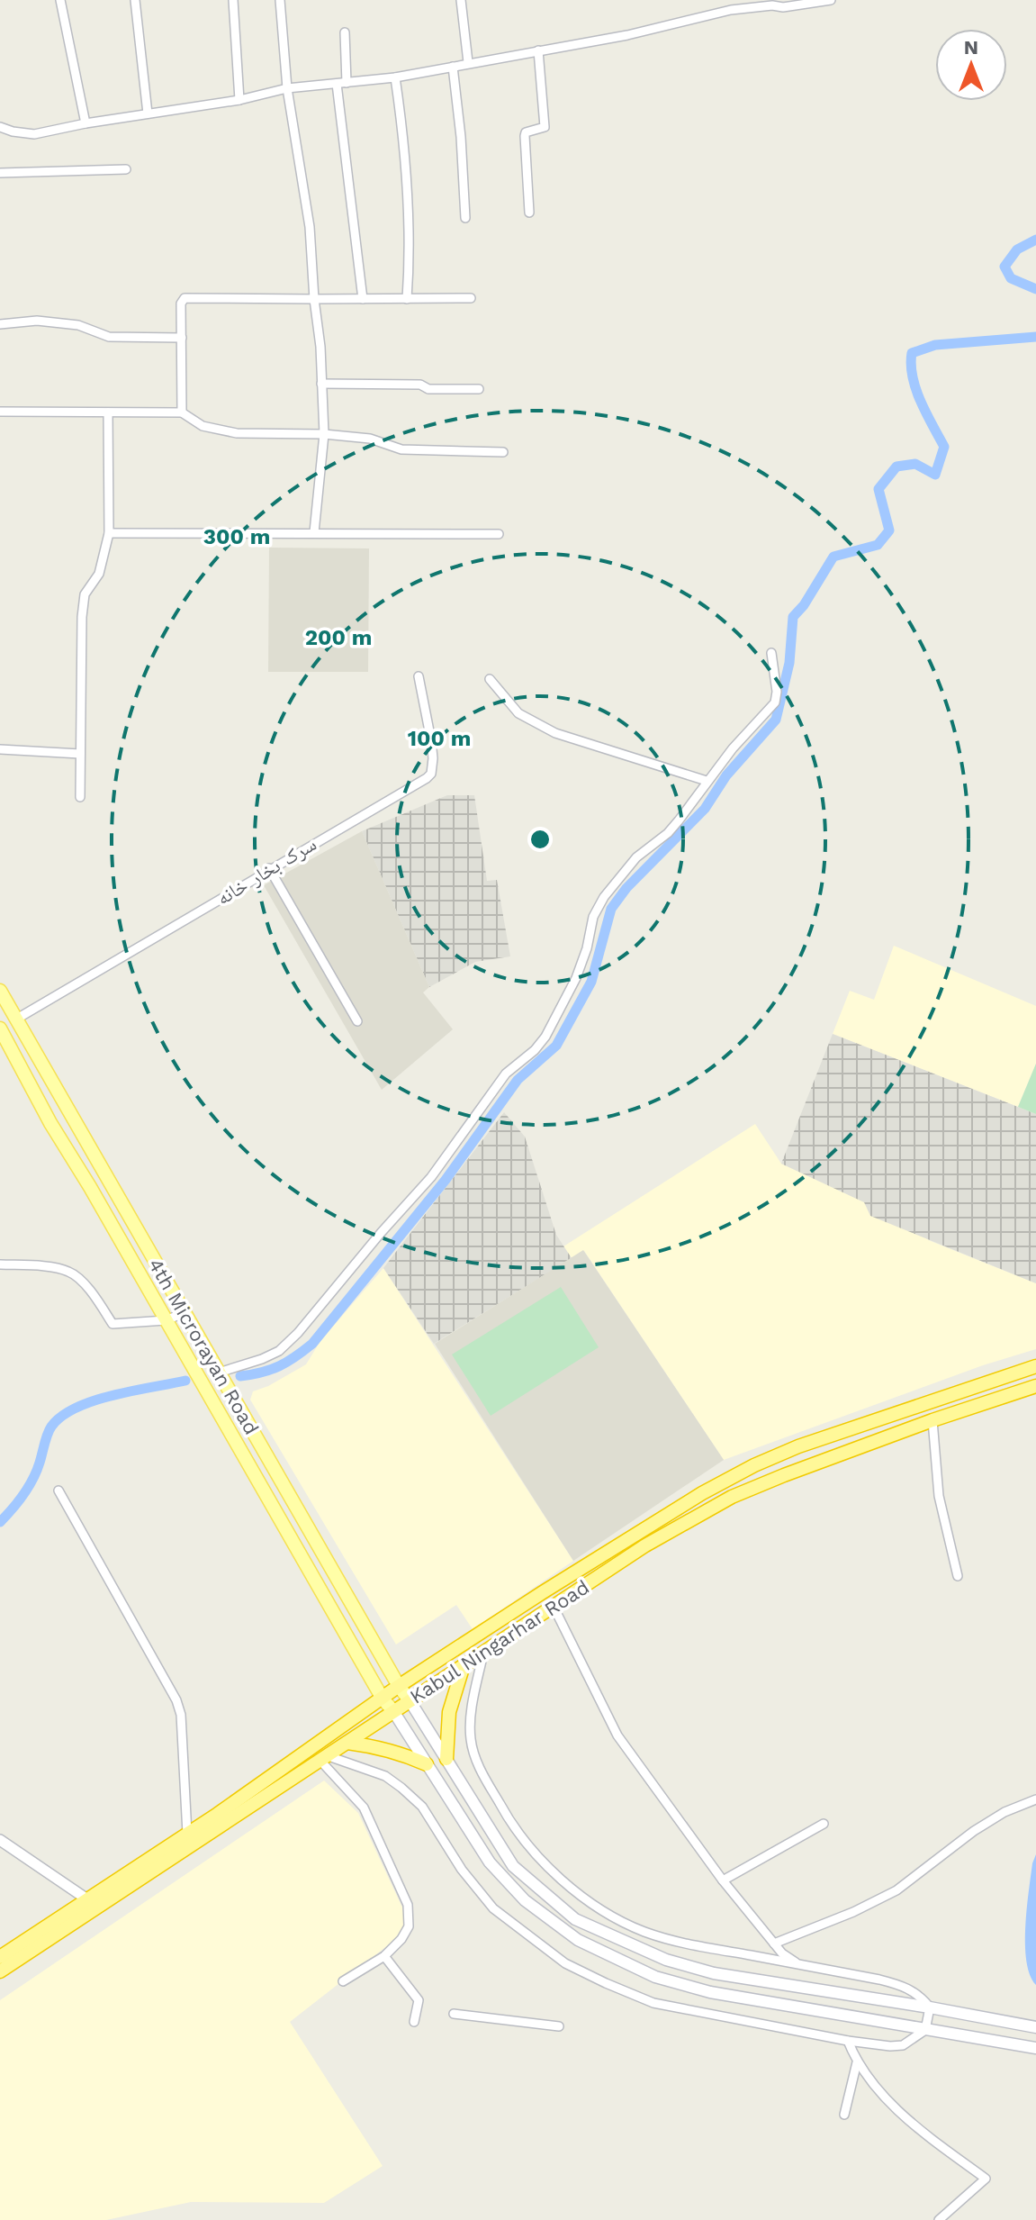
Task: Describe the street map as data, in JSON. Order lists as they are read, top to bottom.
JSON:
{
  "streets": {
    "highway": ["Kabul Ningarhar Road"],
    "main road": ["4th Microrayan Road"],
    "street": ["سرک بخار خانه"]
  },
  "crossings": [
    ["سرک بخار خانه", "4th Microrayan Road"],
    ["4th Microrayan Road", "Kabul Ningarhar Road"]
  ],
  "north": "top",
  "rings": ["300 m", "200 m", "100 m"]
}
